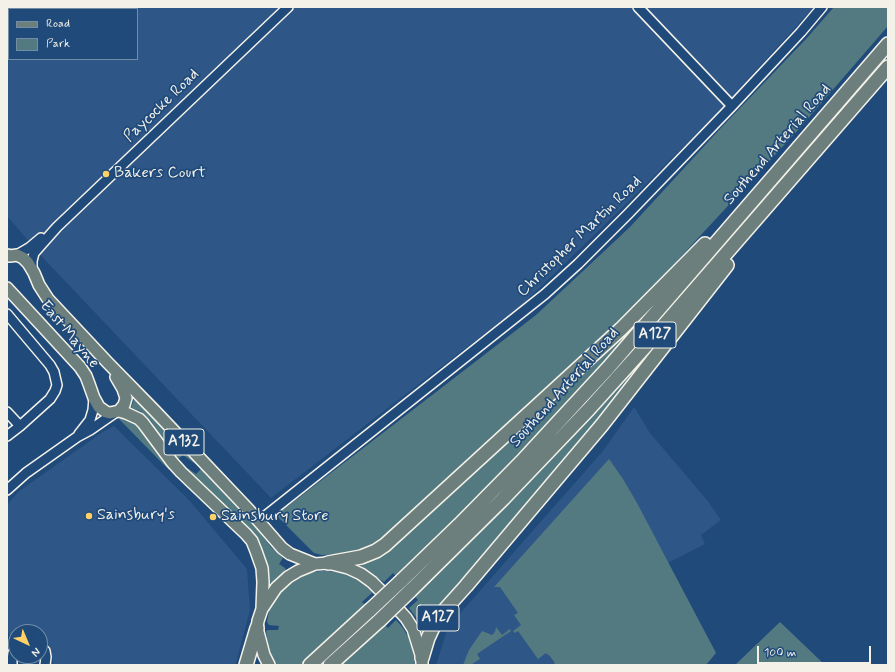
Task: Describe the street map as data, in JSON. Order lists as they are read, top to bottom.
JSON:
{
  "streets": {
    "highway": ["Southend Arterial Road", "A127"],
    "main road": ["East Mayne", "A132"],
    "street": ["Paycocke Road", "Christopher Martin Road"]
  },
  "crossings": [
    ["Paycocke Road", "East Mayne"],
    ["Southend Arterial Road", "A127"],
    ["Christopher Martin Road", "East Mayne"],
    ["East Mayne", "A127"],
    ["East Mayne", "A132"],
    ["A127", "A132"]
  ],
  "places": ["Bakers Court", "Sainsbury's", "Sainsbury Store"],
  "legend": ["Road", "Park"],
  "scale_bar": "100 m",
  "north": "bottom right"
}
